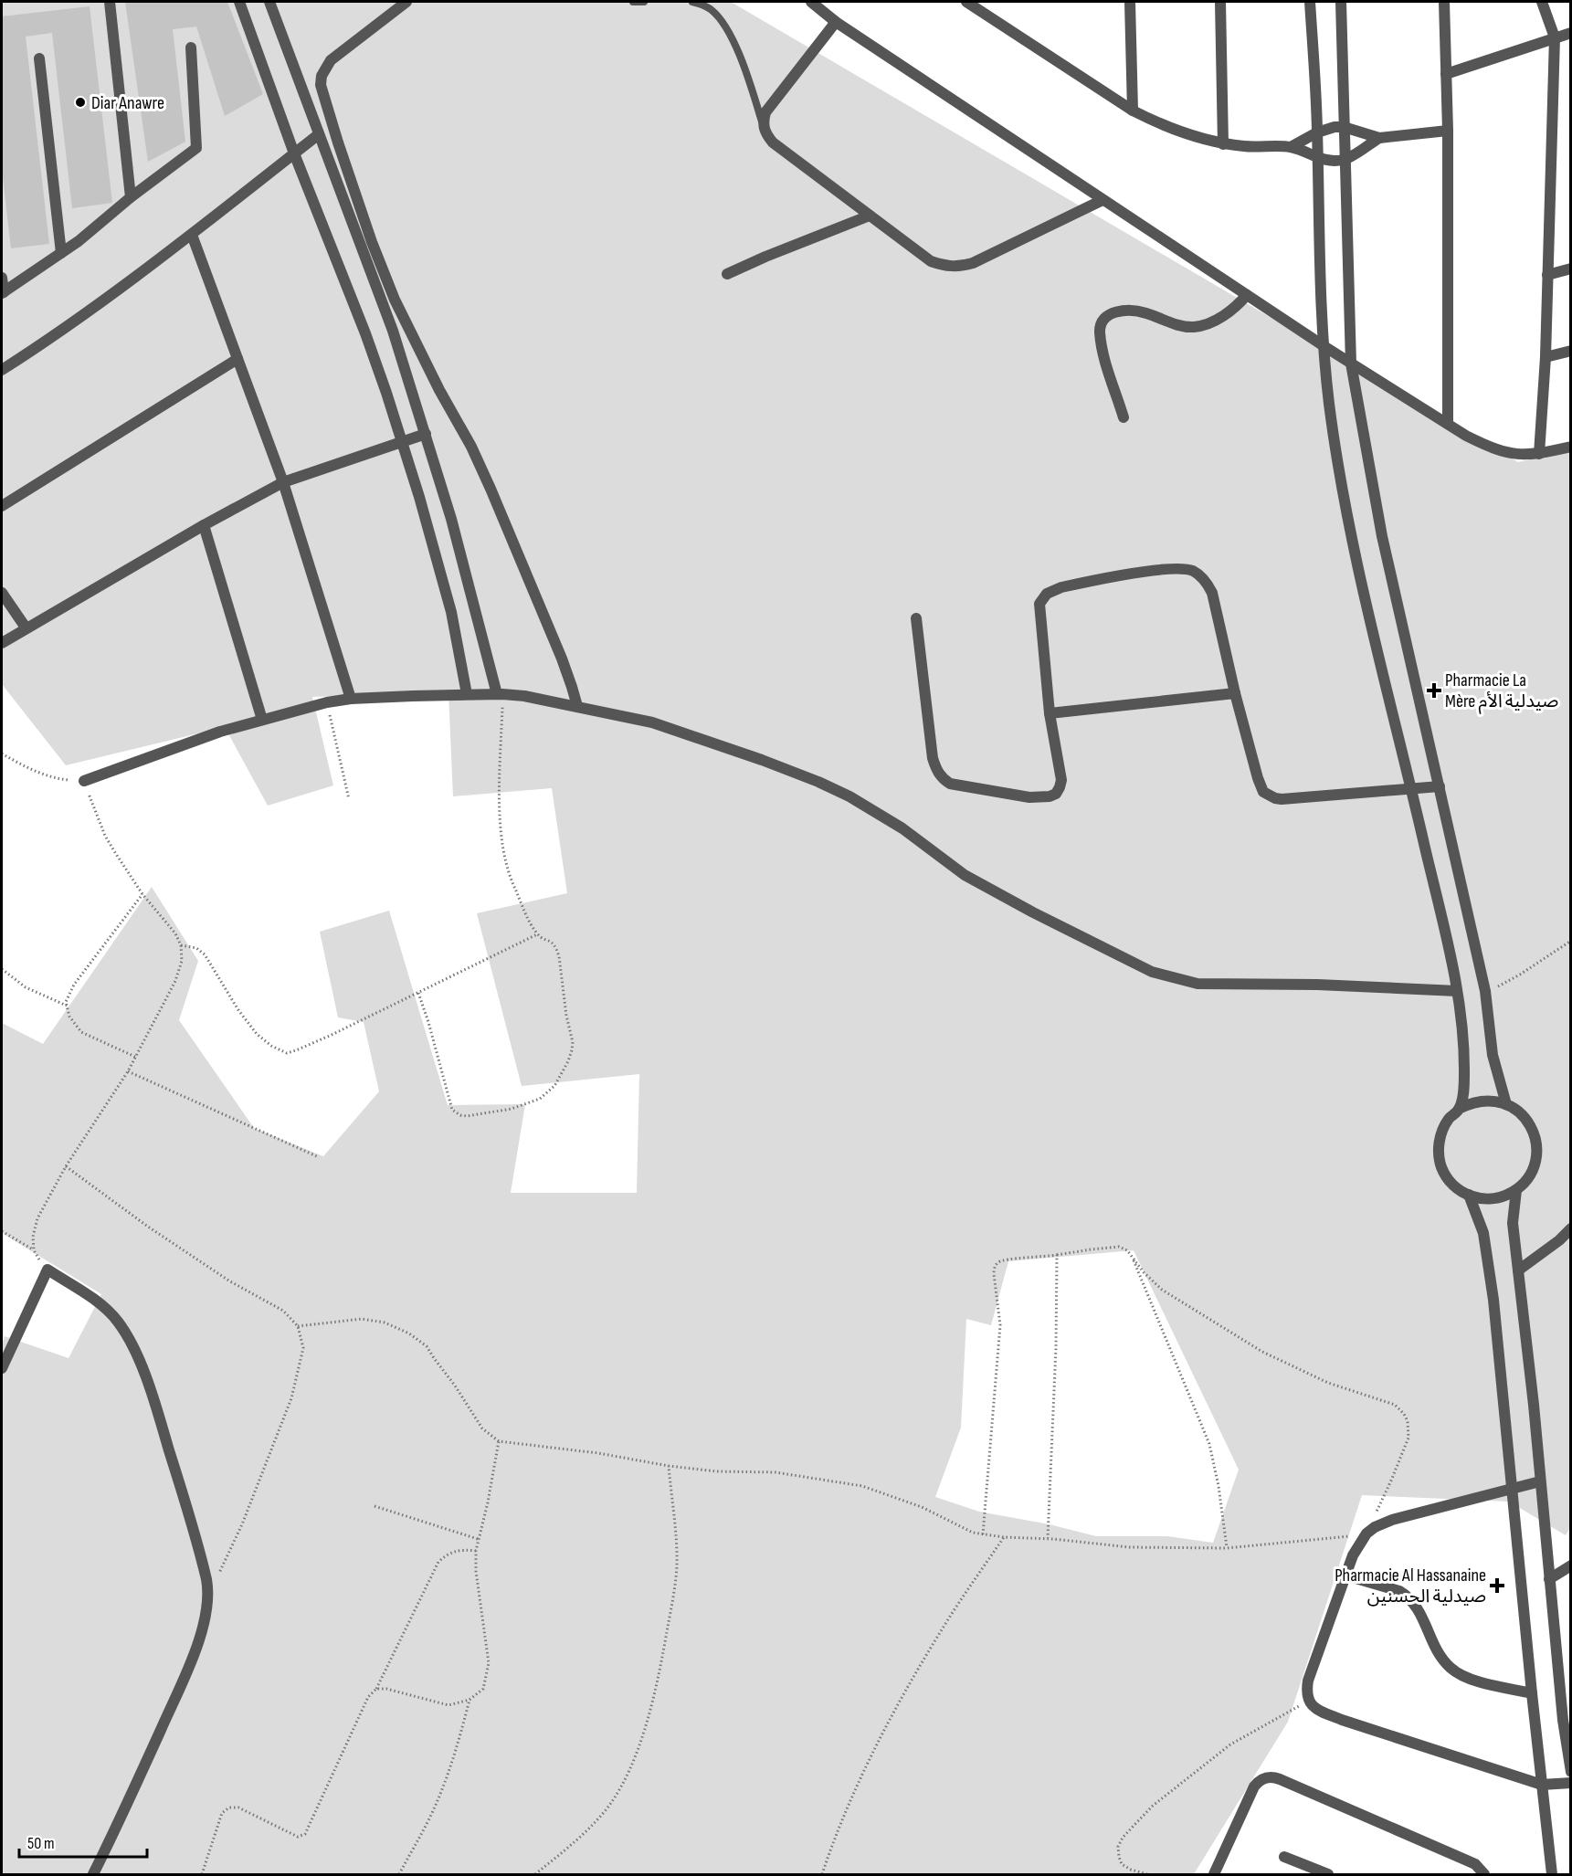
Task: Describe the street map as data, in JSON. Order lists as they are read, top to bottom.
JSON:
{
  "places": {
    "other": ["Diar Anawre"],
    "health": ["Pharmacie La Mère صيدلية الأم", "Pharmacie Al Hassanaine صيدلية الحسنين"]
  },
  "scale_bar": "50 m"
}
